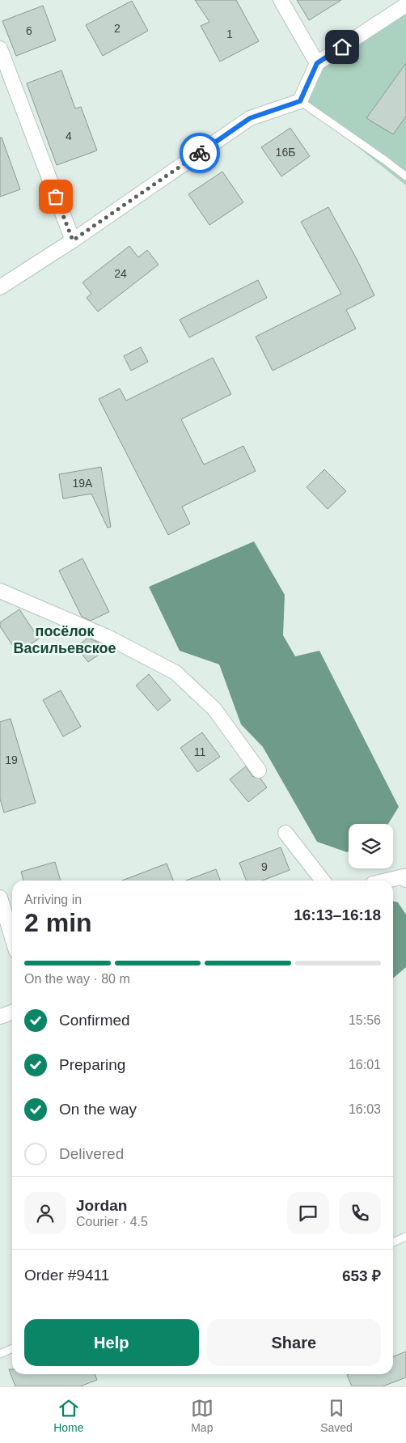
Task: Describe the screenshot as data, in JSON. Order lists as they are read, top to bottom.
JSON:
{
  "districts": ["посёлок Васильевское"],
  "house_numbers": [
    "2",
    "6",
    "1",
    "4",
    "16Б",
    "24",
    "19А",
    "11",
    "19",
    "9"
  ],
  "page": {
    "heading": ["2 min", "Arriving in", "16:13–16:18"],
    "panel": [
      "Jordan",
      "Courier · 4.5",
      "Order #9411",
      "653 ₽"
    ],
    "bar": "On the way · 80 m",
    "list": [
      ["Confirmed", "15:56"],
      ["Preparing", "16:01"],
      ["On the way", "16:03"],
      "Delivered"
    ],
    "buttons": ["Help", "Share"],
    "tabs": ["Home", "Map", "Saved"]
  }
}
